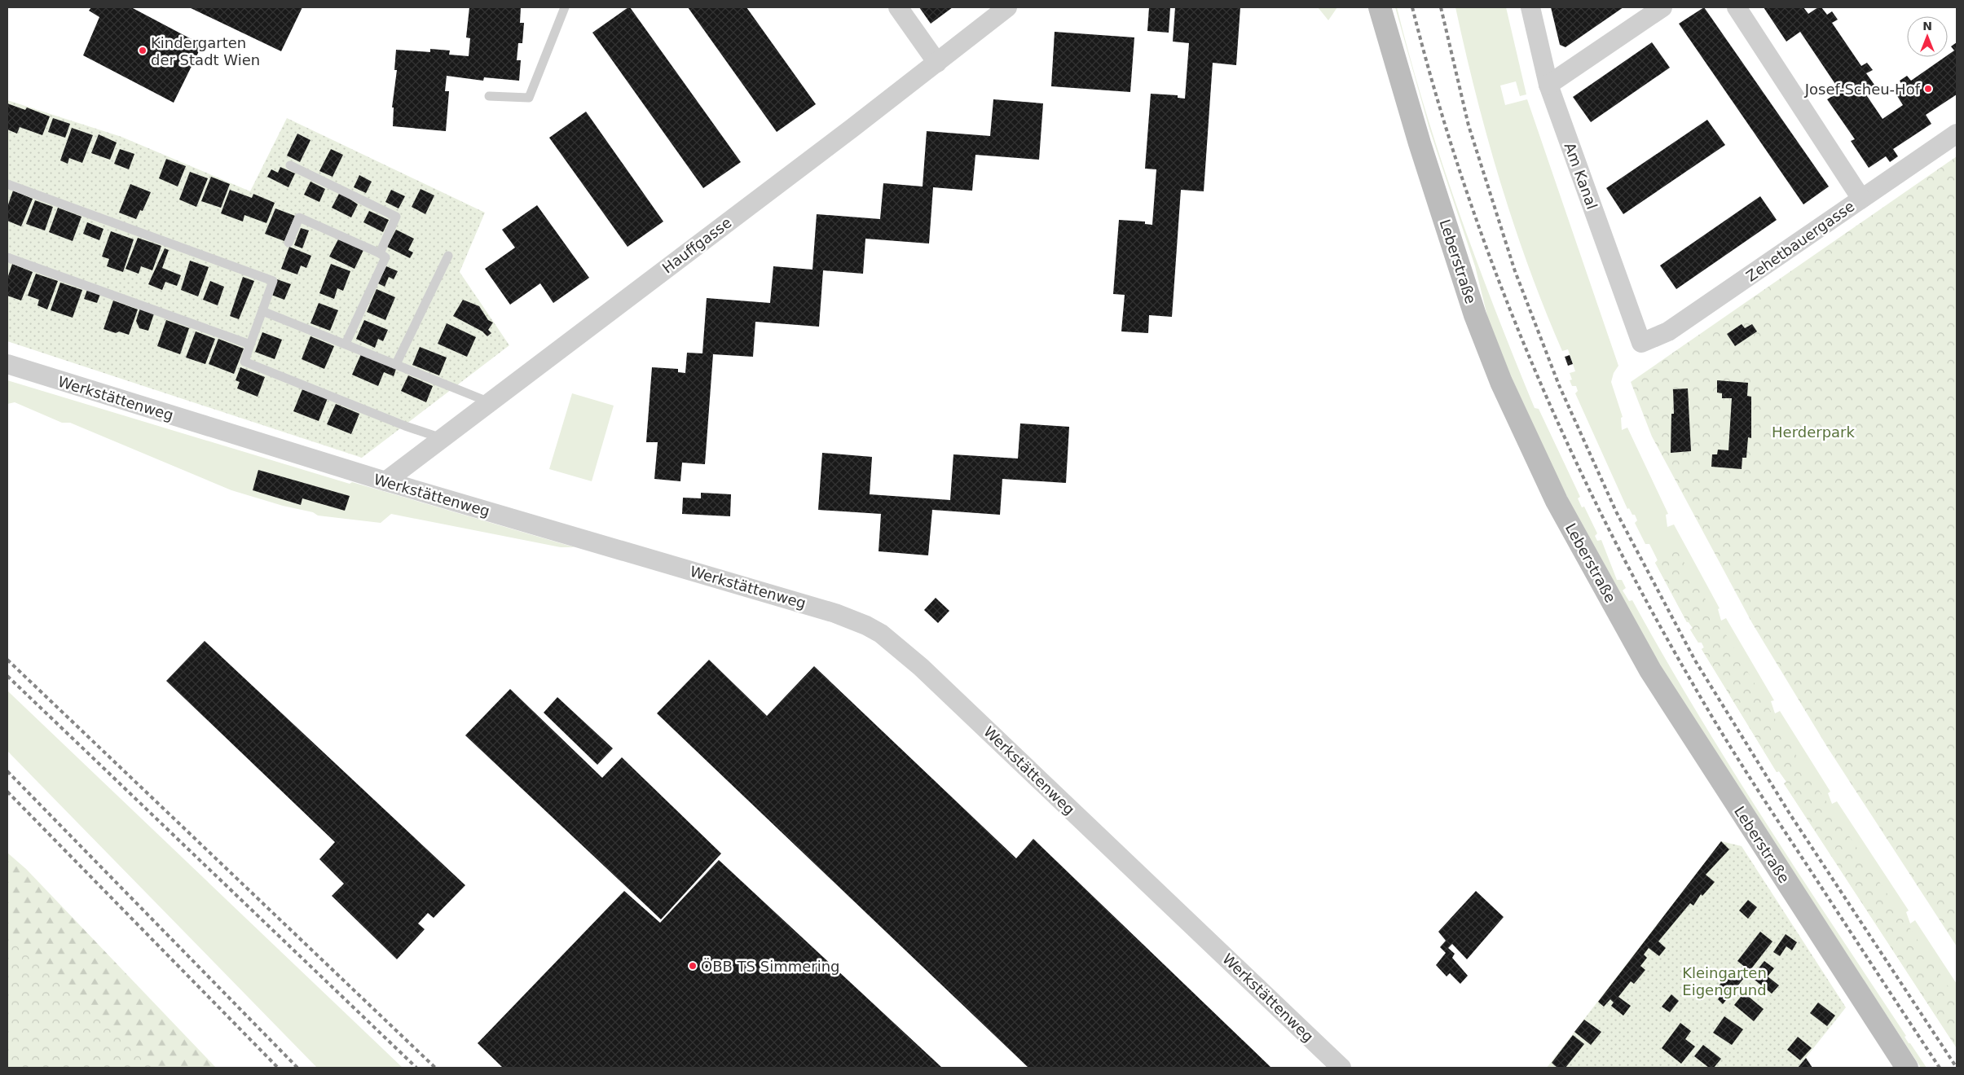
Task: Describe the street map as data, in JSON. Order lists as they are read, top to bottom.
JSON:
{
  "streets": {
    "main road": ["Leberstraße"],
    "street": [
      "Am Kanal",
      "Zehetbauergasse",
      "Hauffgasse",
      "Werkstättenweg"
    ]
  },
  "crossings": [
    ["Am Kanal", "Zehetbauergasse"],
    ["Hauffgasse", "Werkstättenweg"]
  ],
  "parks": ["Herderpark", "Kleingarten Eigengrund"],
  "places": ["Kindergarten der Stadt Wien", "Josef-Scheu-Hof", "ÖBB TS Simmering"],
  "north": "top"
}
